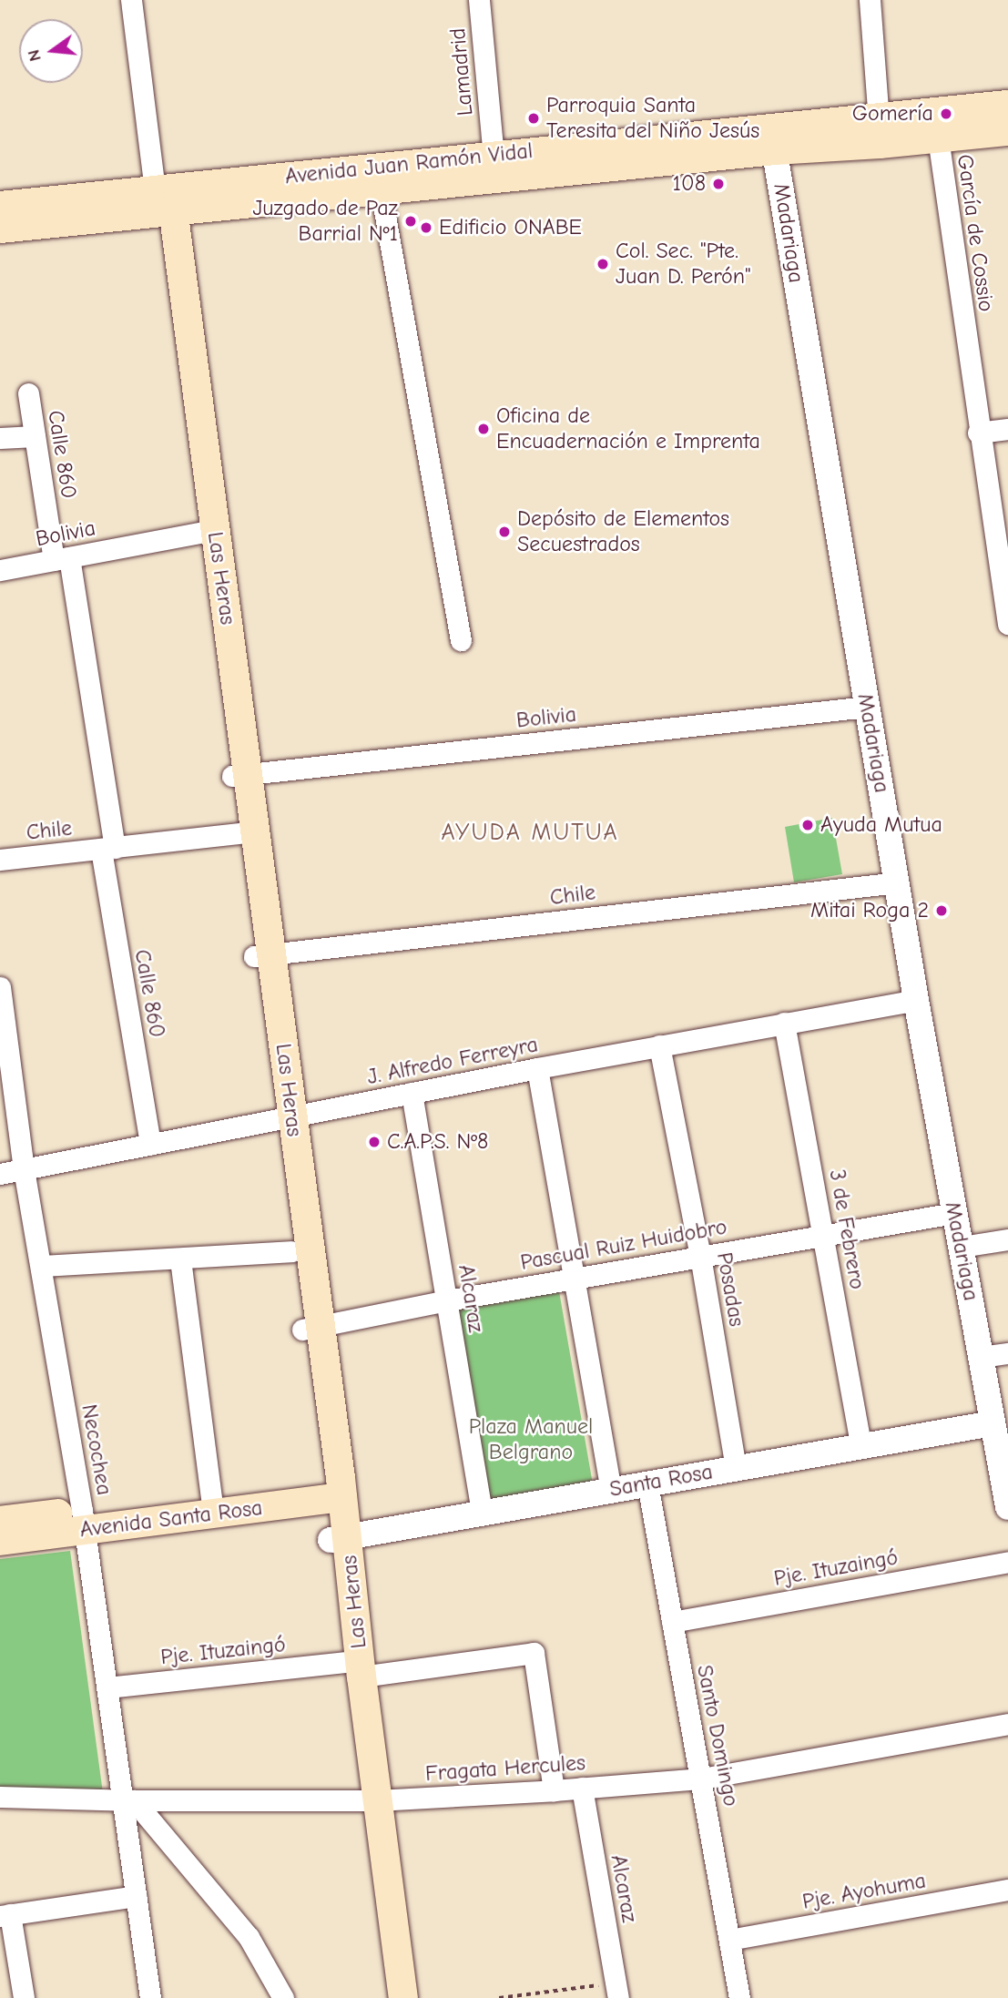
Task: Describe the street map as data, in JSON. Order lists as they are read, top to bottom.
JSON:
{
  "streets": {
    "main road": ["Avenida Juan Ramón Vidal", "Las Heras", "Avenida Santa Rosa"],
    "street": [
      "Lamadrid",
      "Madariaga",
      "García de Cossio",
      "Calle 860",
      "Bolivia",
      "Chile",
      "J. Alfredo Ferreyra",
      "3 de Febrero",
      "Pascual Ruiz Huidobro",
      "Posadas",
      "Alcaraz",
      "Necochea",
      "Santa Rosa",
      "Pje. Ituzaingó",
      "Santo Domingo",
      "Fragata Hercules",
      "Pje. Ayohuma"
    ]
  },
  "crossings": [
    ["Lamadrid", "Avenida Juan Ramón Vidal"],
    ["Avenida Juan Ramón Vidal", "Madariaga"],
    ["Avenida Juan Ramón Vidal", "García de Cossio"],
    ["Avenida Juan Ramón Vidal", "Las Heras"],
    ["Madariaga", "Bolivia"],
    ["Madariaga", "Chile"],
    ["Madariaga", "J. Alfredo Ferreyra"],
    ["Madariaga", "Pascual Ruiz Huidobro"],
    ["Madariaga", "Santa Rosa"],
    ["Calle 860", "Bolivia"],
    ["Calle 860", "Chile"],
    ["Calle 860", "J. Alfredo Ferreyra"],
    ["Bolivia", "Las Heras"],
    ["Las Heras", "Chile"],
    ["Las Heras", "J. Alfredo Ferreyra"],
    ["Las Heras", "Pascual Ruiz Huidobro"],
    ["Las Heras", "Santa Rosa"],
    ["Las Heras", "Avenida Santa Rosa"],
    ["Las Heras", "Pje. Ituzaingó"],
    ["Las Heras", "Fragata Hercules"],
    ["J. Alfredo Ferreyra", "3 de Febrero"],
    ["J. Alfredo Ferreyra", "Posadas"],
    ["J. Alfredo Ferreyra", "Alcaraz"],
    ["J. Alfredo Ferreyra", "Necochea"],
    ["3 de Febrero", "Pascual Ruiz Huidobro"],
    ["3 de Febrero", "Santa Rosa"],
    ["Pascual Ruiz Huidobro", "Posadas"],
    ["Pascual Ruiz Huidobro", "Alcaraz"],
    ["Posadas", "Santa Rosa"],
    ["Alcaraz", "Santa Rosa"],
    ["Alcaraz", "Fragata Hercules"],
    ["Necochea", "Avenida Santa Rosa"],
    ["Necochea", "Pje. Ituzaingó"],
    ["Necochea", "Fragata Hercules"],
    ["Santa Rosa", "Santo Domingo"],
    ["Pje. Ituzaingó", "Santo Domingo"],
    ["Pje. Ituzaingó", "Fragata Hercules"],
    ["Santo Domingo", "Fragata Hercules"],
    ["Santo Domingo", "Pje. Ayohuma"]
  ],
  "districts": ["AYUDA MUTUA"],
  "parks": ["Plaza Manuel Belgrano"],
  "places": [
    "Gomería",
    "Parroquia Santa Teresita del Niño Jesús",
    "108",
    "Juzgado de Paz Barrial Nº1",
    "Edificio ONABE",
    "Col. Sec. \"Pte. Juan D. Perón\"",
    "Oficina de Encuadernación e Imprenta",
    "Depósito de Elementos Secuestrados",
    "Ayuda Mutua",
    "Mitai Roga 2",
    "C.A.P.S. Nº8"
  ],
  "north": "left"
}
